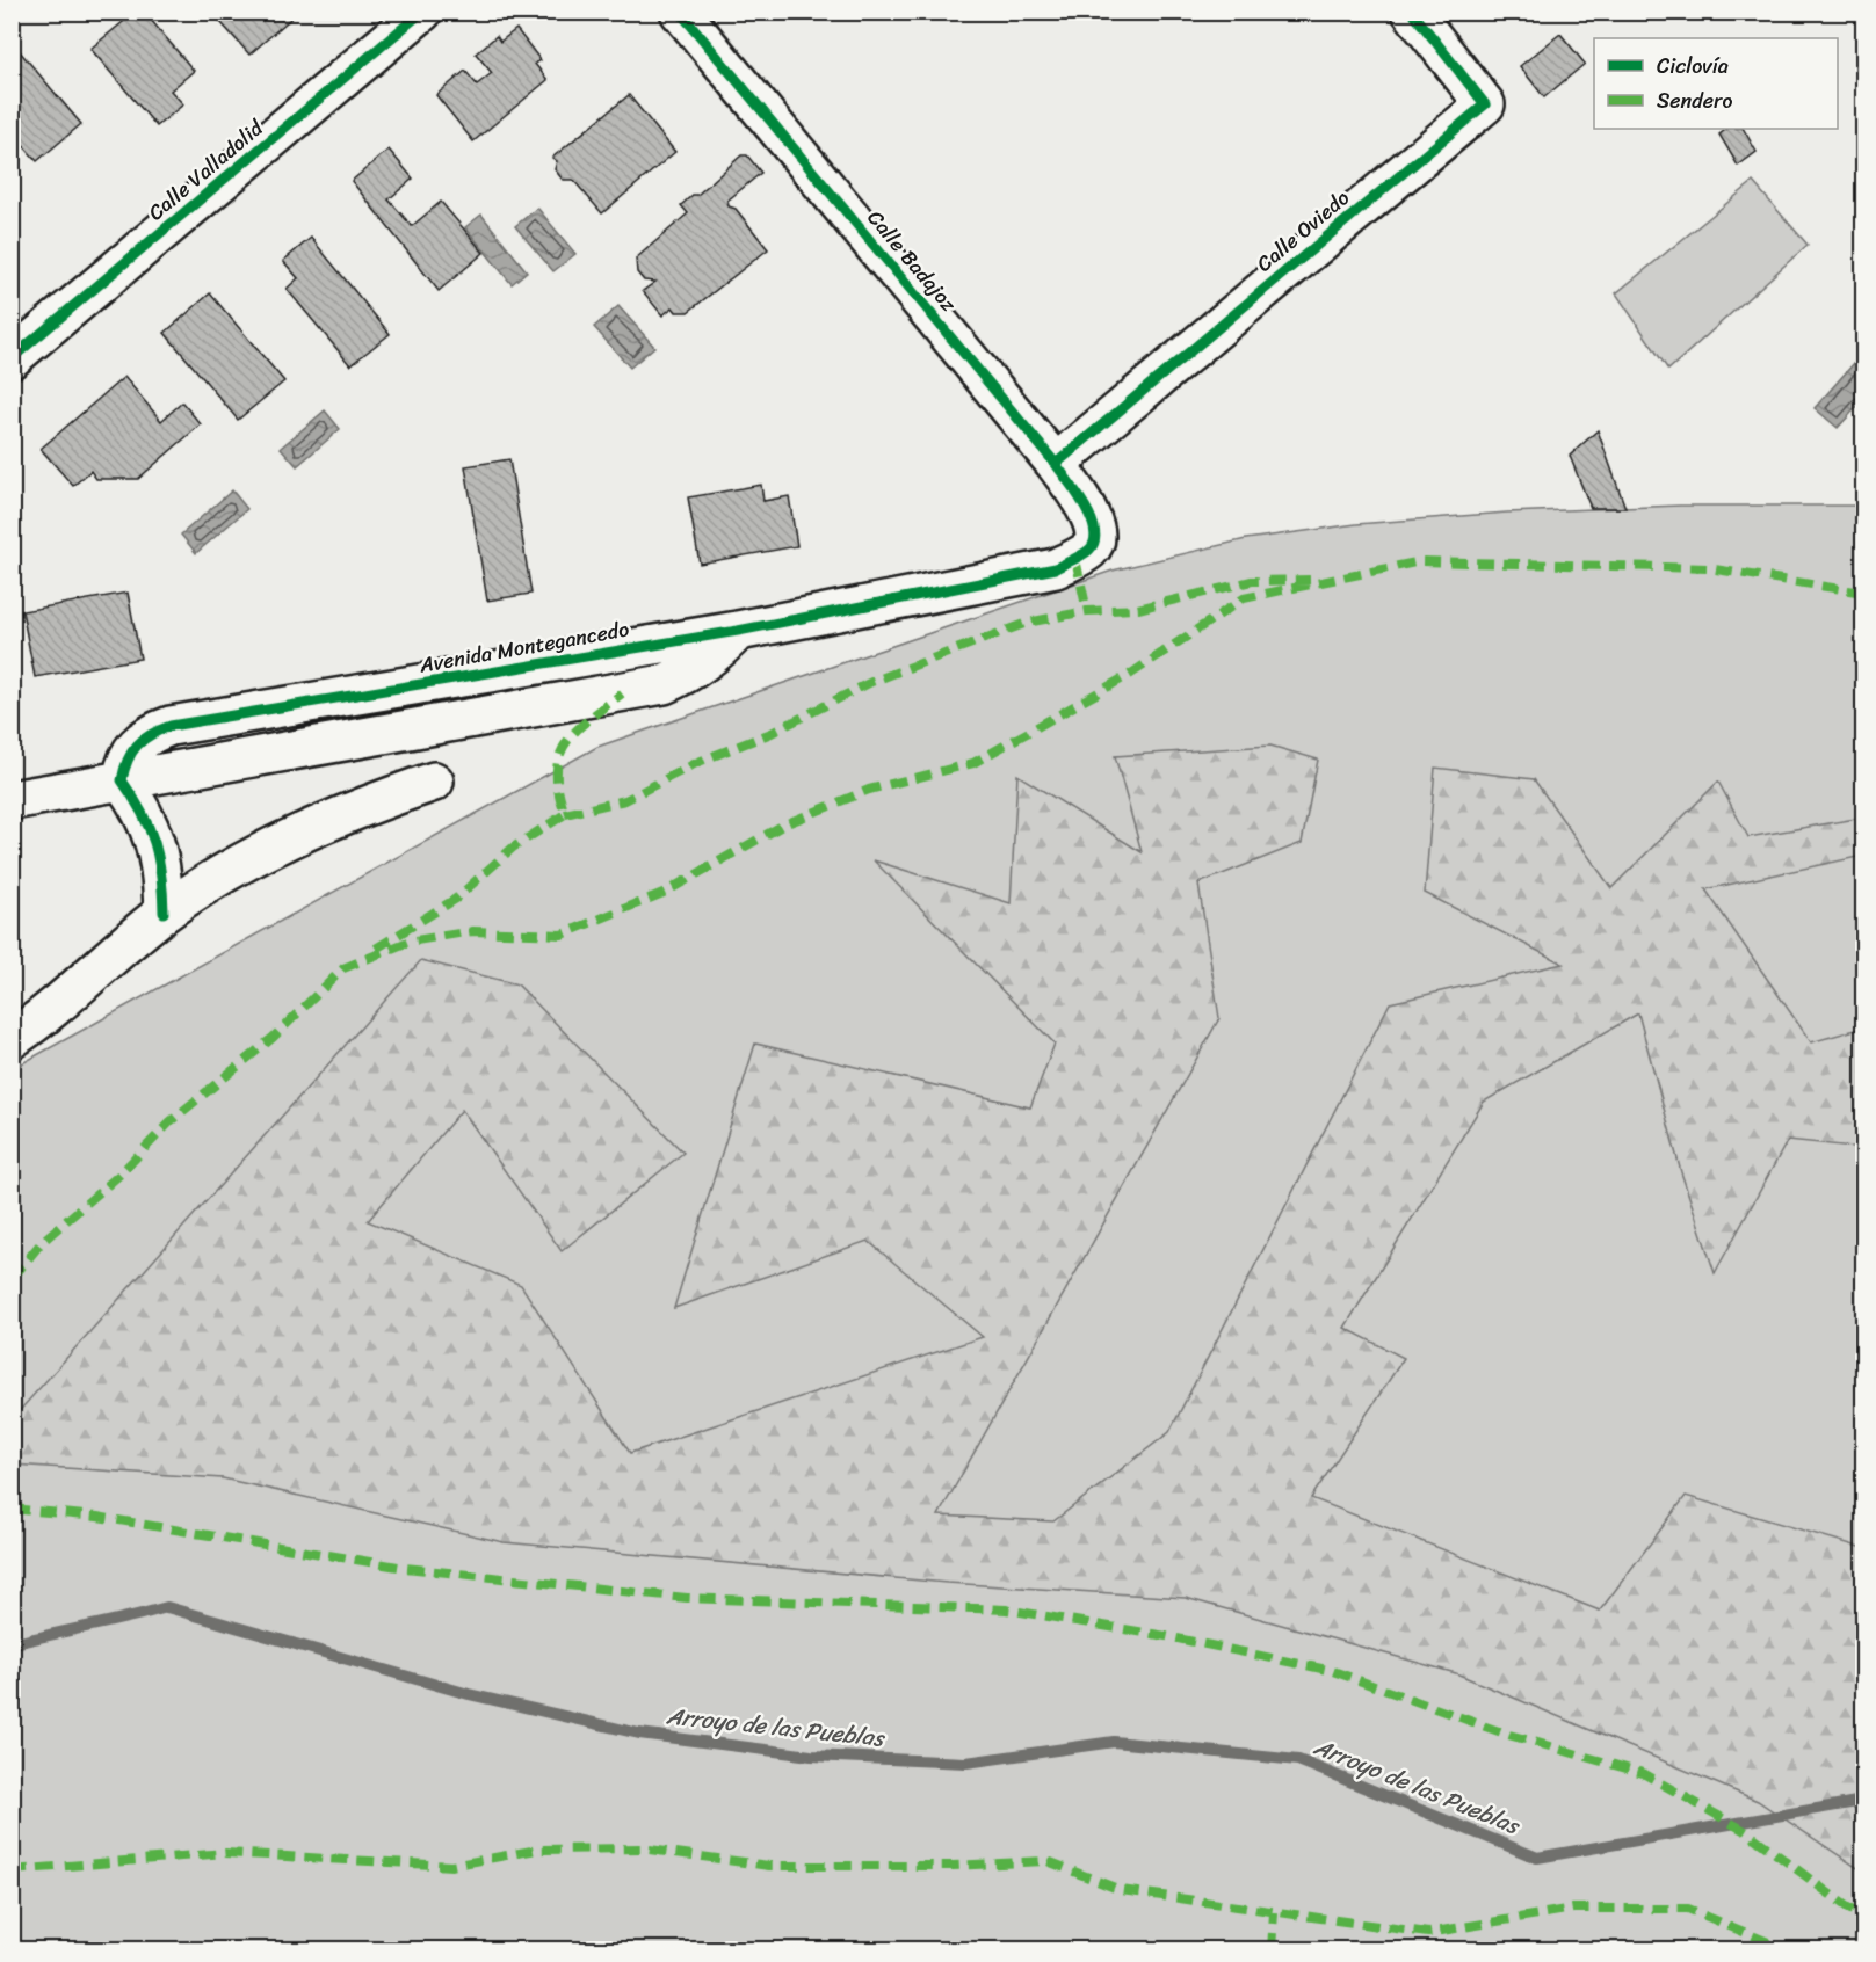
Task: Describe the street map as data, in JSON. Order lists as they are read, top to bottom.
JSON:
{
  "streets": {
    "street": [
      "Calle Valladolid",
      "Calle Oviedo",
      "Calle Badajoz",
      "Avenida Montegancedo"
    ]
  },
  "crossings": [
    ["Calle Oviedo", "Calle Badajoz"],
    ["Calle Badajoz", "Avenida Montegancedo"]
  ],
  "water": ["Arroyo de las Pueblas"],
  "legend": ["Ciclovía", "Sendero"]
}
